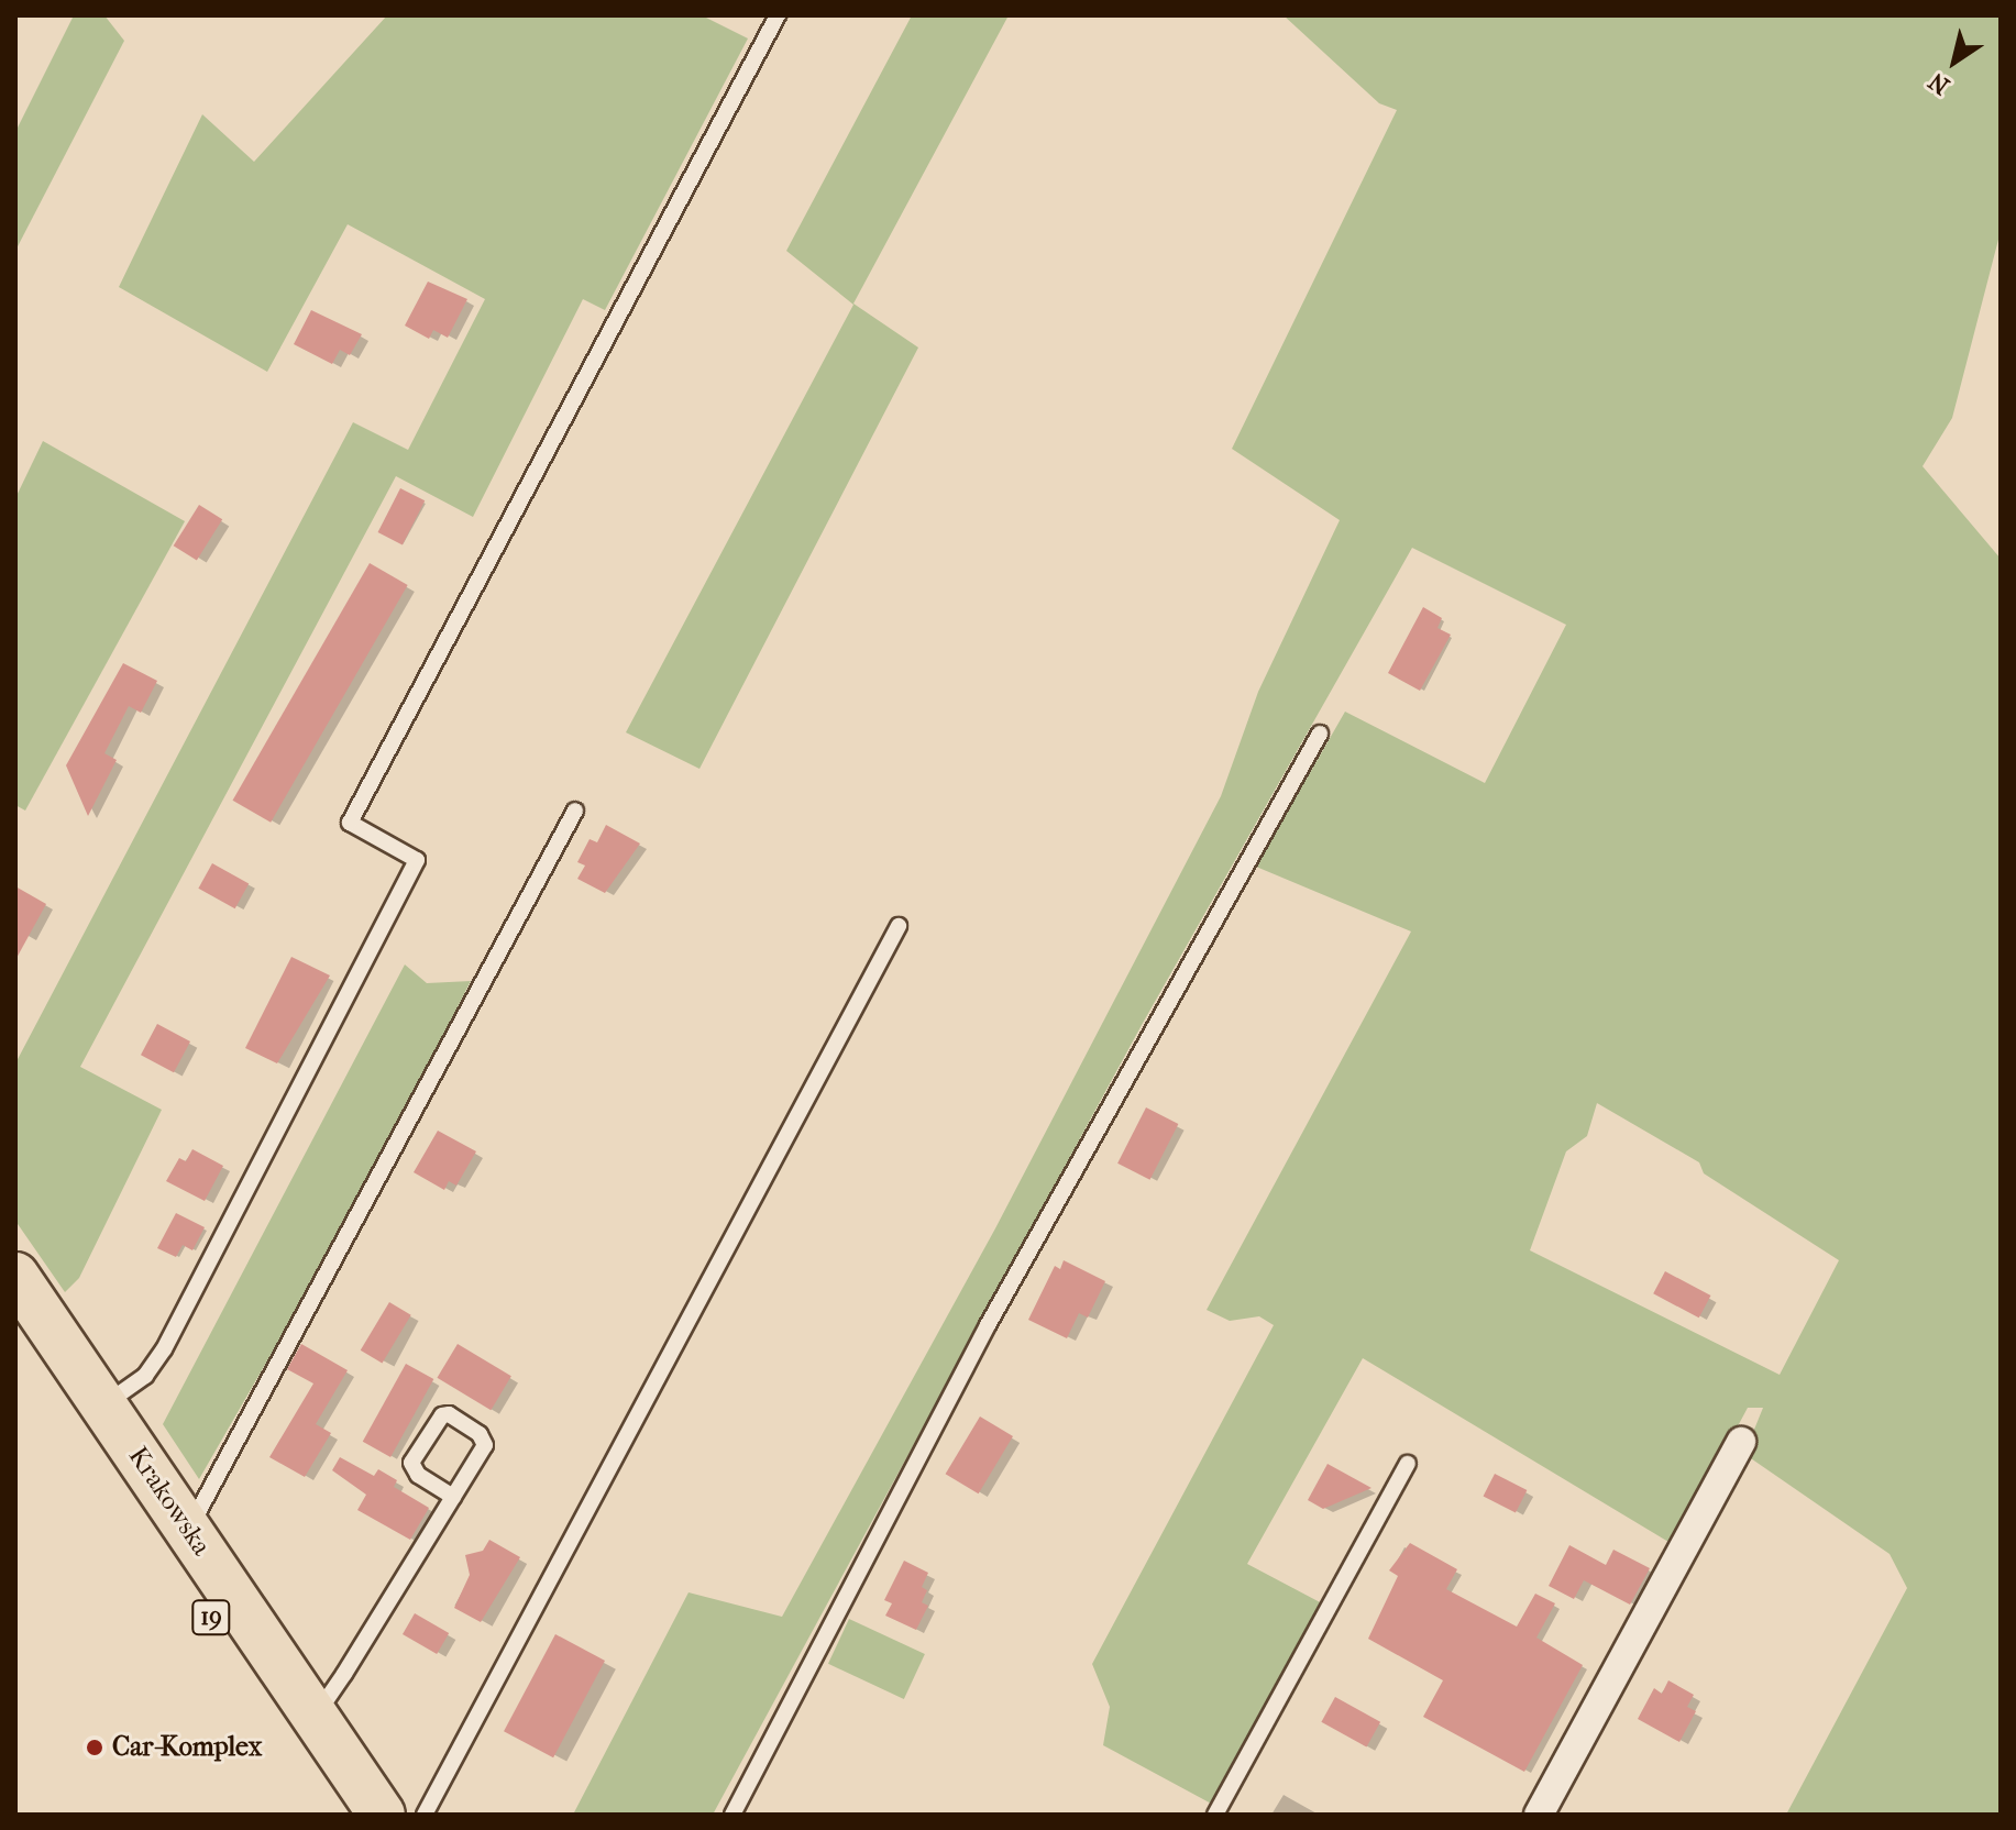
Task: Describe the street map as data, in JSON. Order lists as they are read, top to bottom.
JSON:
{
  "streets": {
    "main road": ["Krakowska", "19"]
  },
  "places": ["Car-Komplex"],
  "north": "bottom left"
}
